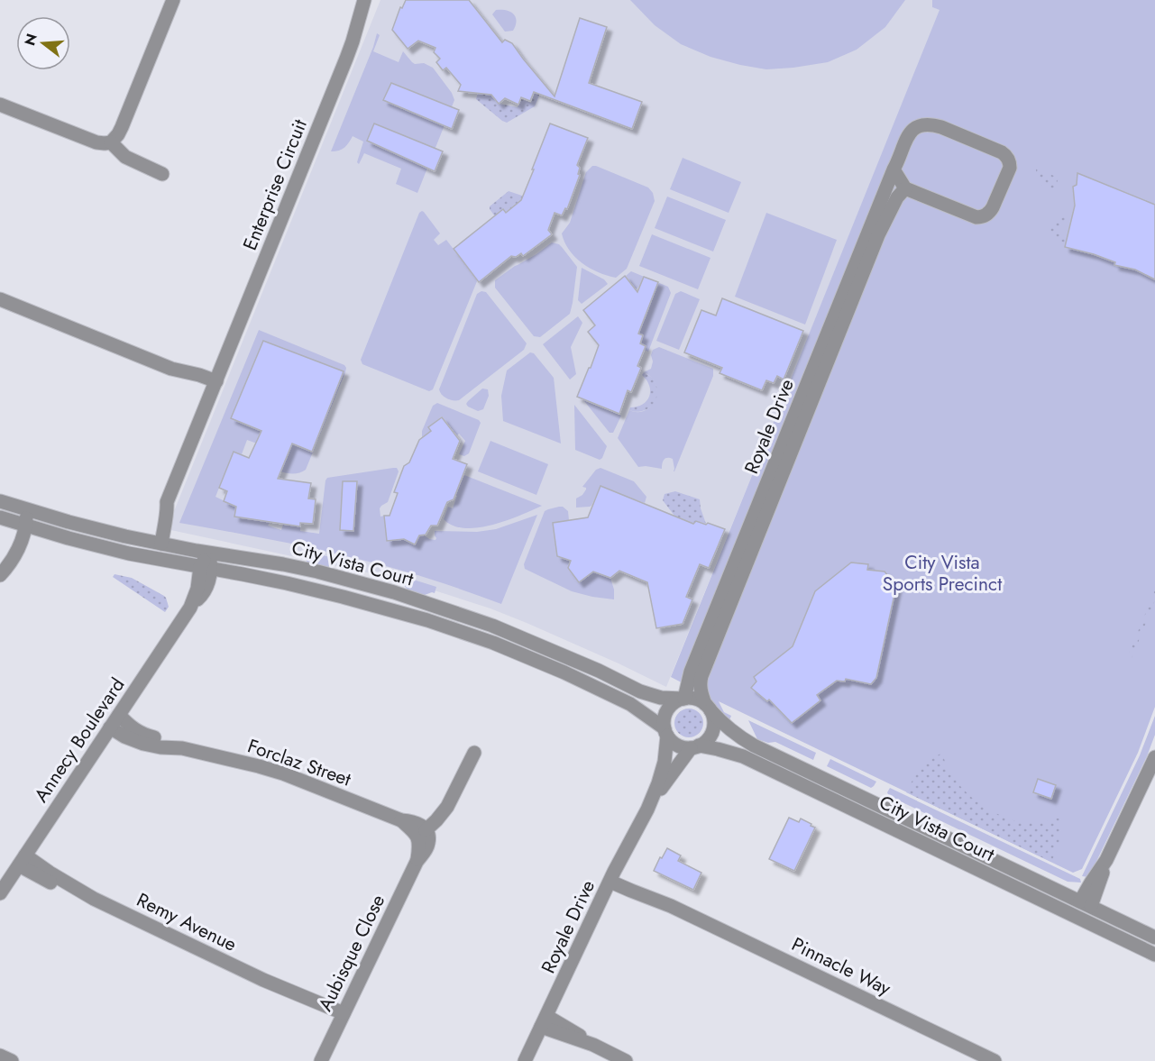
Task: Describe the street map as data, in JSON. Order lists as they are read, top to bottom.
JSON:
{
  "streets": {
    "street": [
      "Enterprise Circuit",
      "Royale Drive",
      "City Vista Court",
      "Annecy Boulevard",
      "Forclaz Street",
      "Remy Avenue",
      "Aubisque Close",
      "Pinnacle Way"
    ]
  },
  "crossings": [
    ["Enterprise Circuit", "City Vista Court"],
    ["Royale Drive", "City Vista Court"],
    ["Royale Drive", "Pinnacle Way"],
    ["City Vista Court", "Annecy Boulevard"],
    ["Annecy Boulevard", "Forclaz Street"],
    ["Annecy Boulevard", "Remy Avenue"],
    ["Forclaz Street", "Aubisque Close"],
    ["Remy Avenue", "Aubisque Close"]
  ],
  "parks": ["City Vista Sports Precinct"],
  "north": "left"
}
